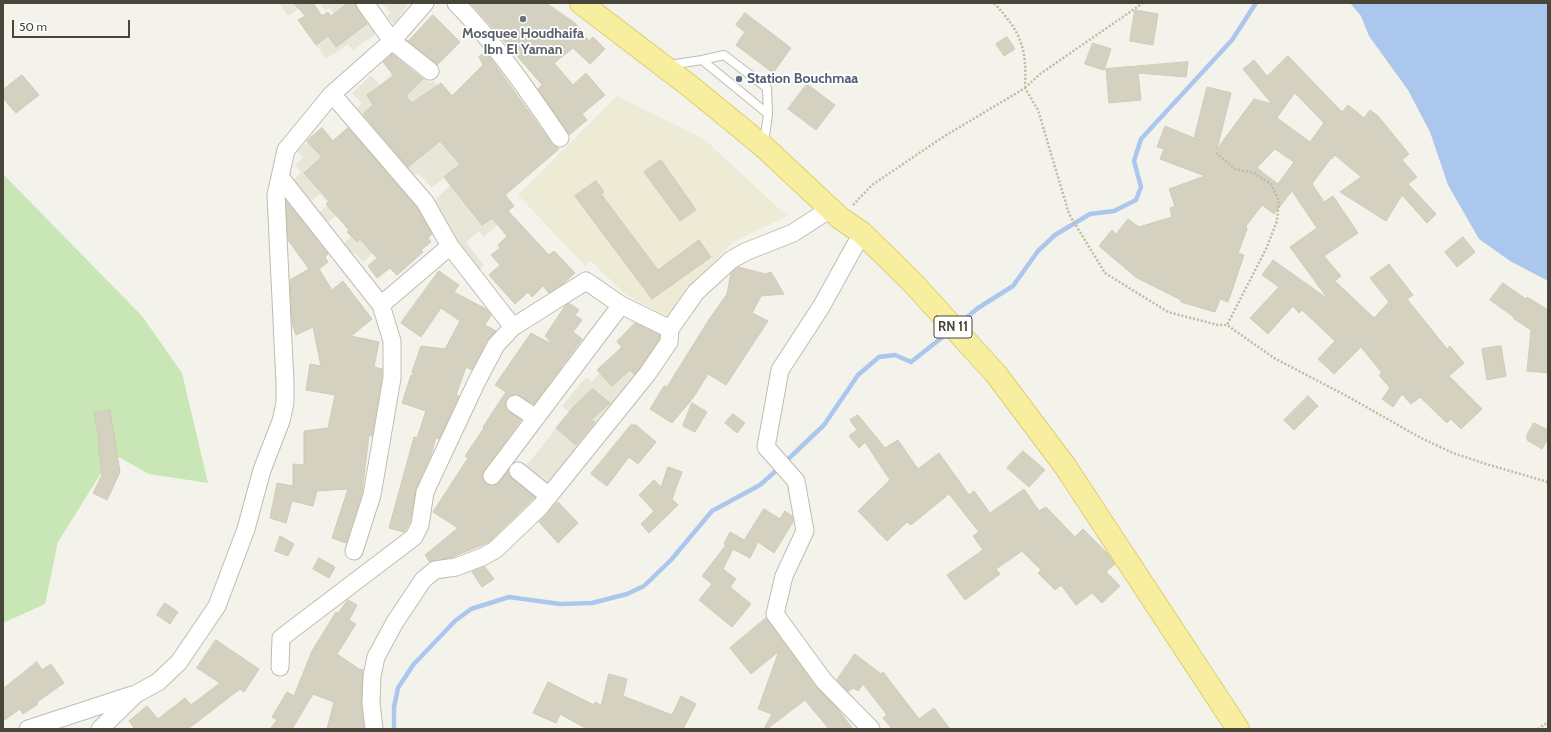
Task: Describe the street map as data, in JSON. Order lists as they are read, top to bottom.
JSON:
{
  "streets": {
    "main road": ["RN 11"]
  },
  "places": ["Mosquee Houdhaifa Ibn El Yaman", "Station Bouchmaa"],
  "scale_bar": "50 m"
}
